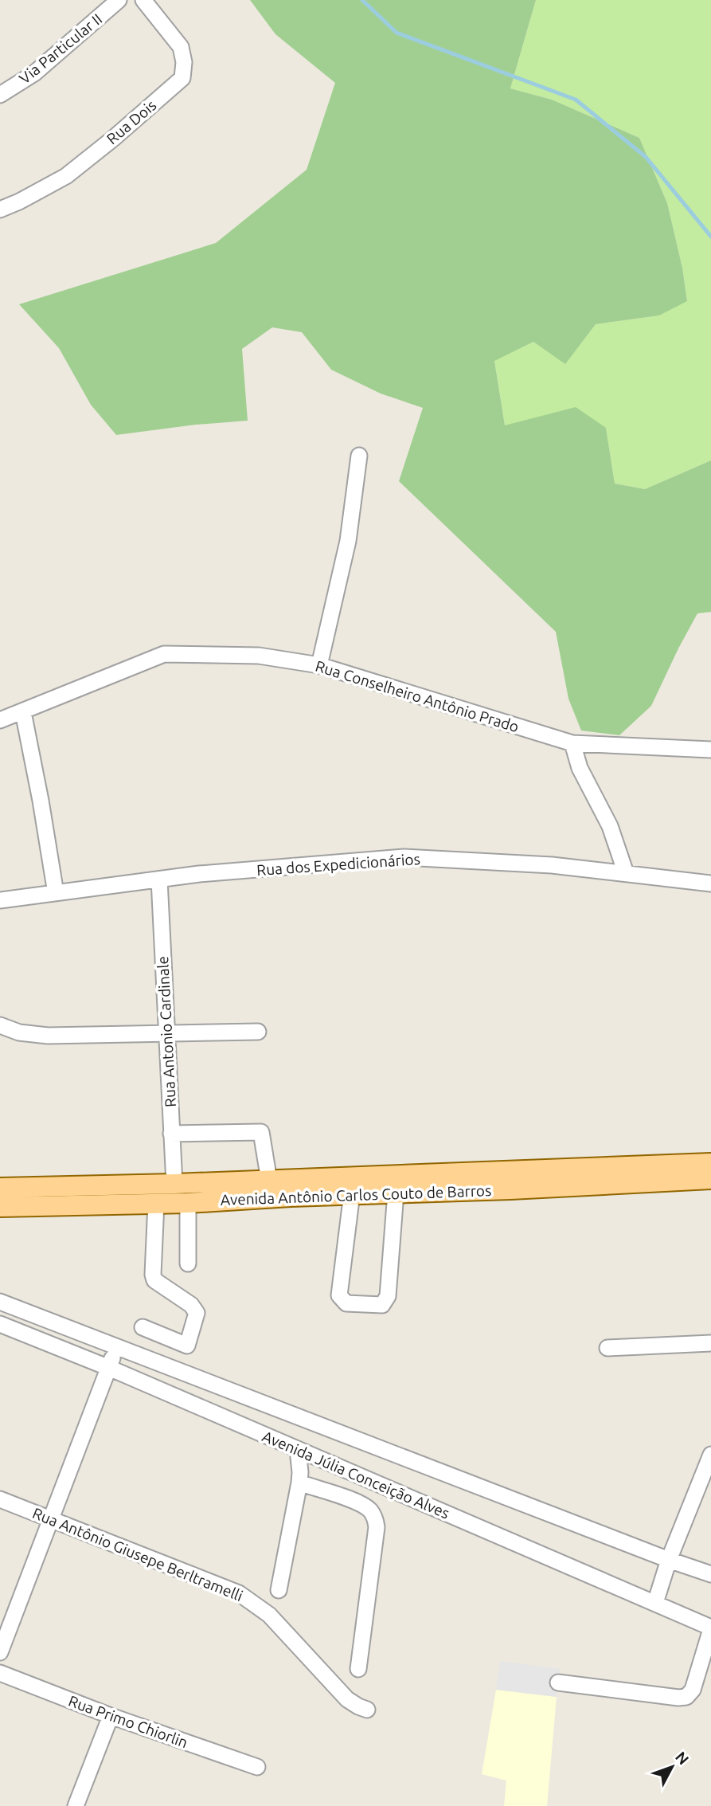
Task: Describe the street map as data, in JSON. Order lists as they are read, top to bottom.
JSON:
{
  "streets": {
    "main road": ["Avenida Antônio Carlos Couto de Barros"],
    "street": [
      "Via Particular II",
      "Rua Dois",
      "Rua Conselheiro Antônio Prado",
      "Rua dos Expedicionários",
      "Rua Antonio Cardinale",
      "Avenida Júlia Conceição Alves",
      "Rua Antônio Giusepe Berltramelli",
      "Rua Primo Chiorlin"
    ]
  },
  "crossings": [
    ["Rua dos Expedicionários", "Rua Antonio Cardinale"],
    ["Rua Antonio Cardinale", "Avenida Antônio Carlos Couto de Barros"]
  ],
  "north": "top right"
}
